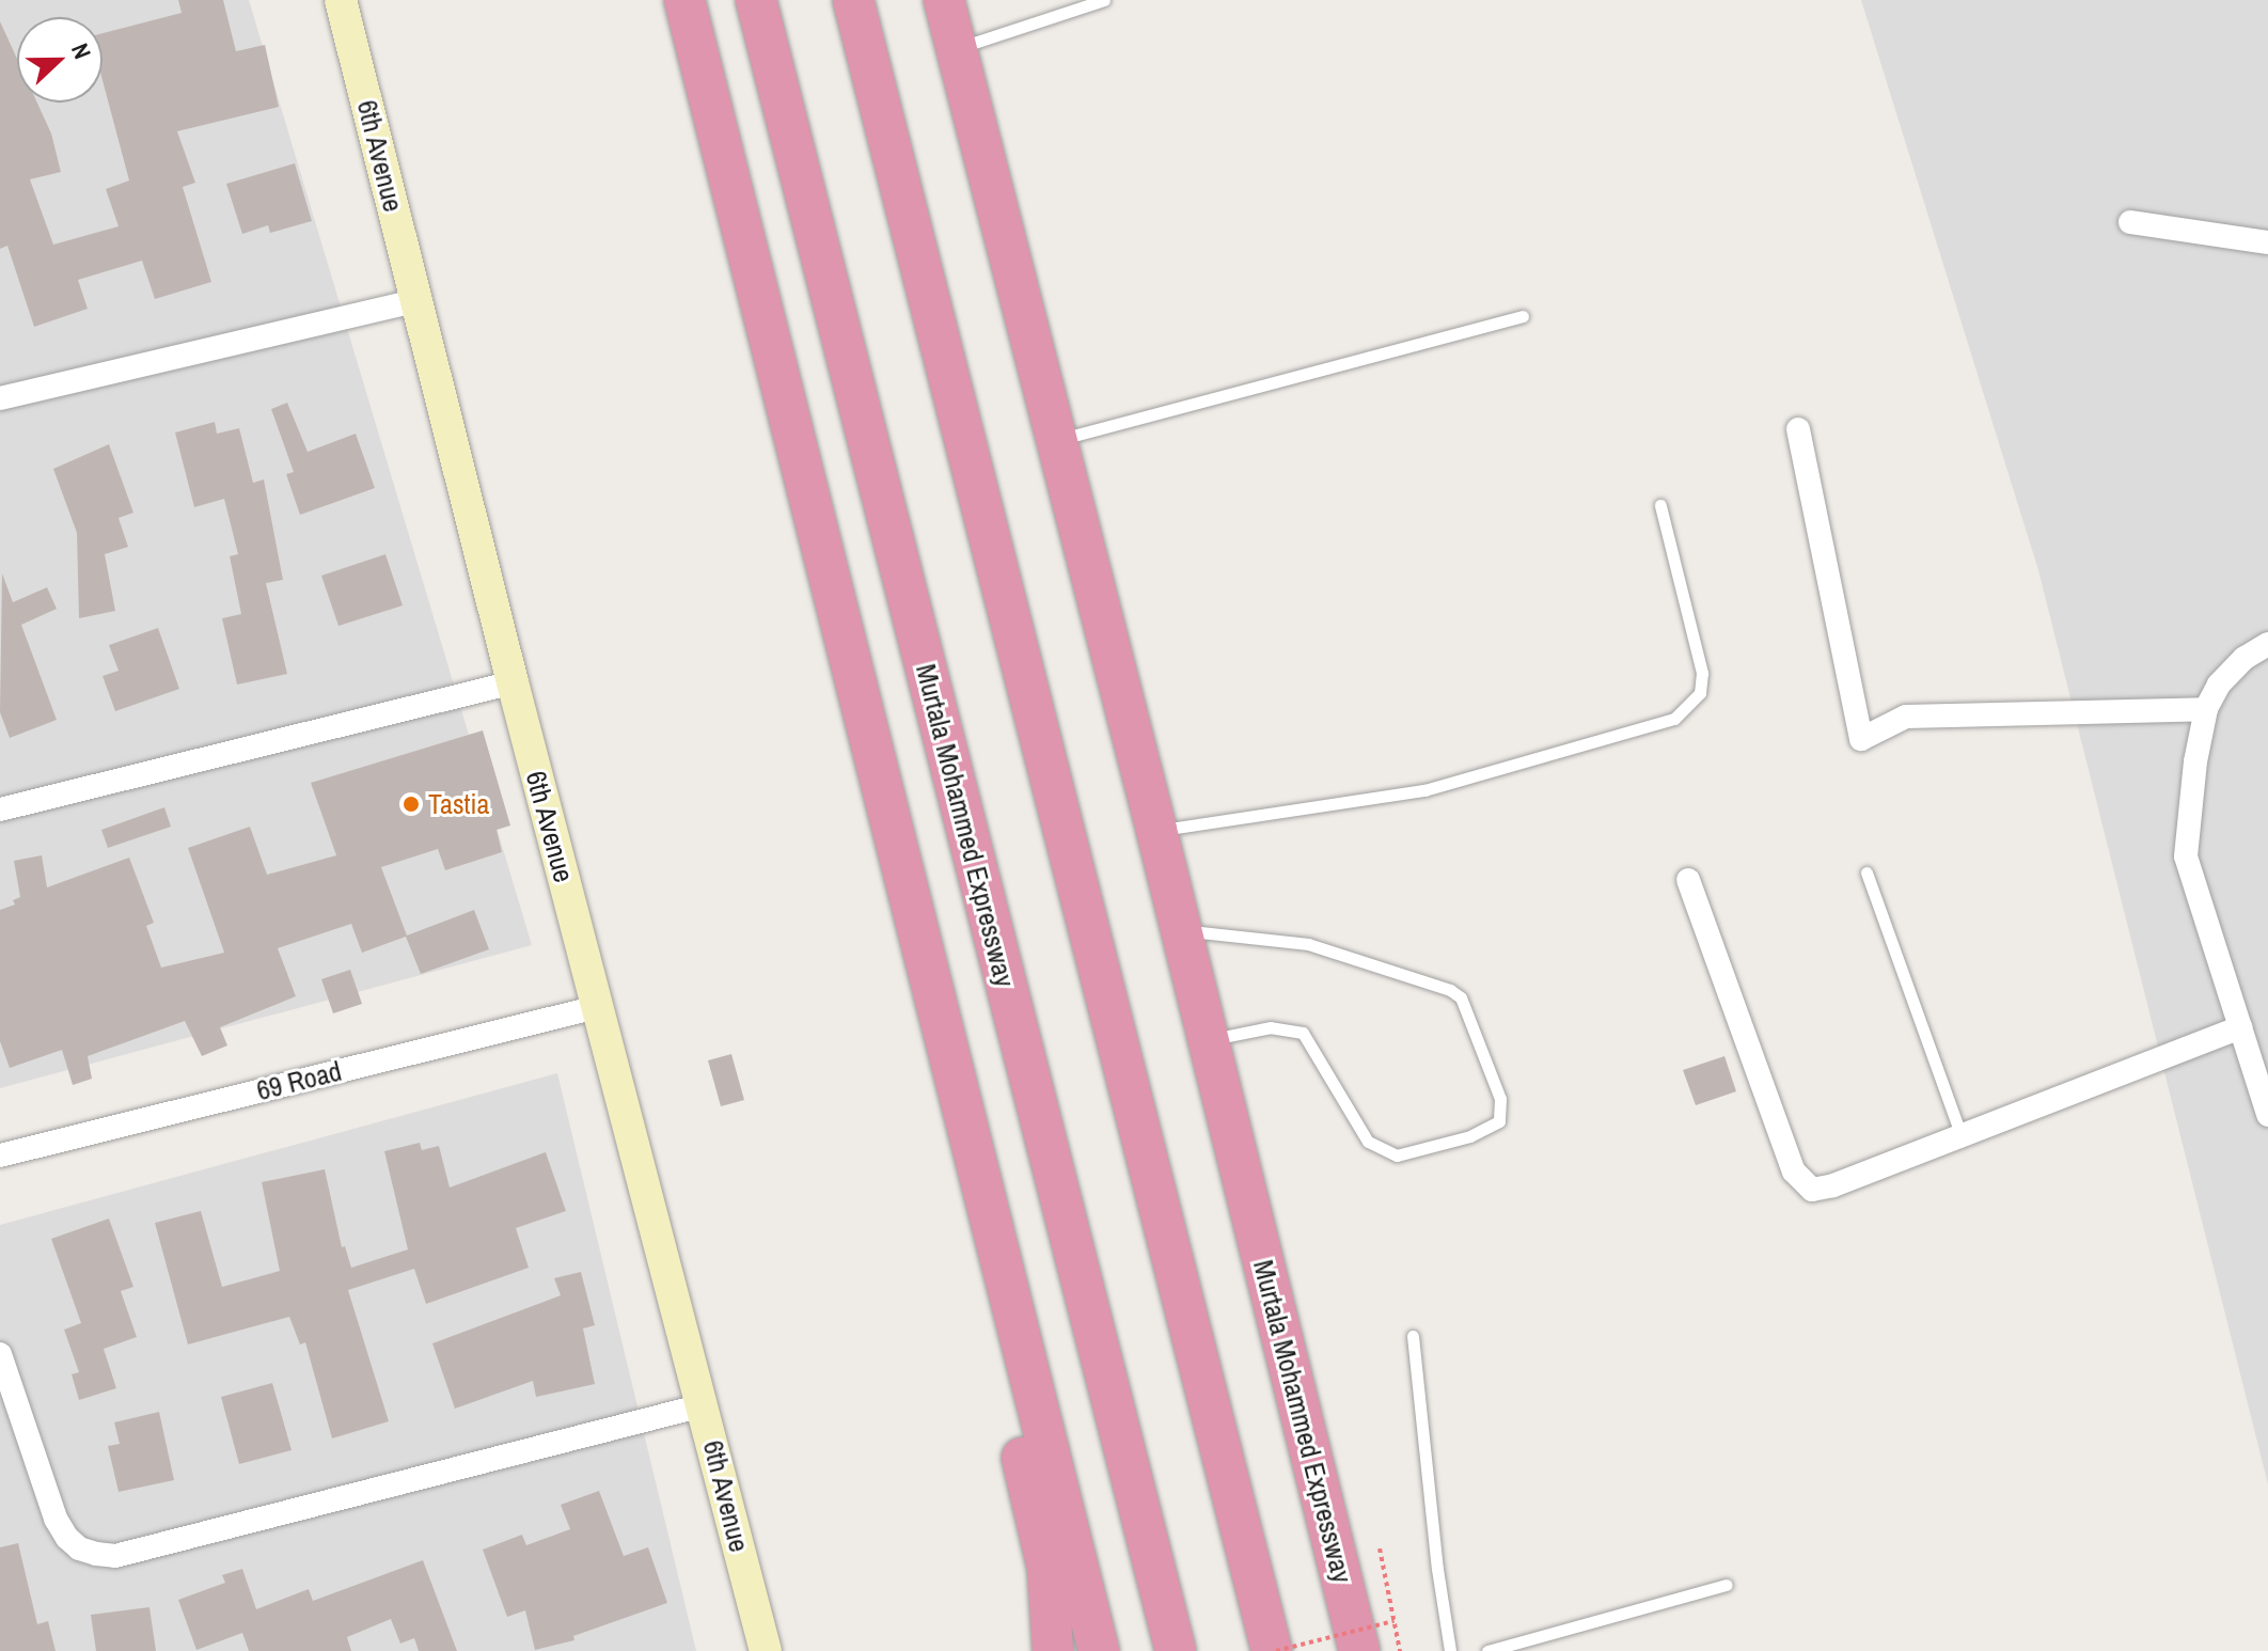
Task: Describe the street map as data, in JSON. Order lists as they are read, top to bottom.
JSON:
{
  "streets": {
    "highway": ["Murtala Mohammed Expressway"],
    "street": ["6th Avenue", "69 Road"]
  },
  "crossings": [
    ["6th Avenue", "69 Road"]
  ],
  "places": ["Tastia"],
  "north": "right"
}
